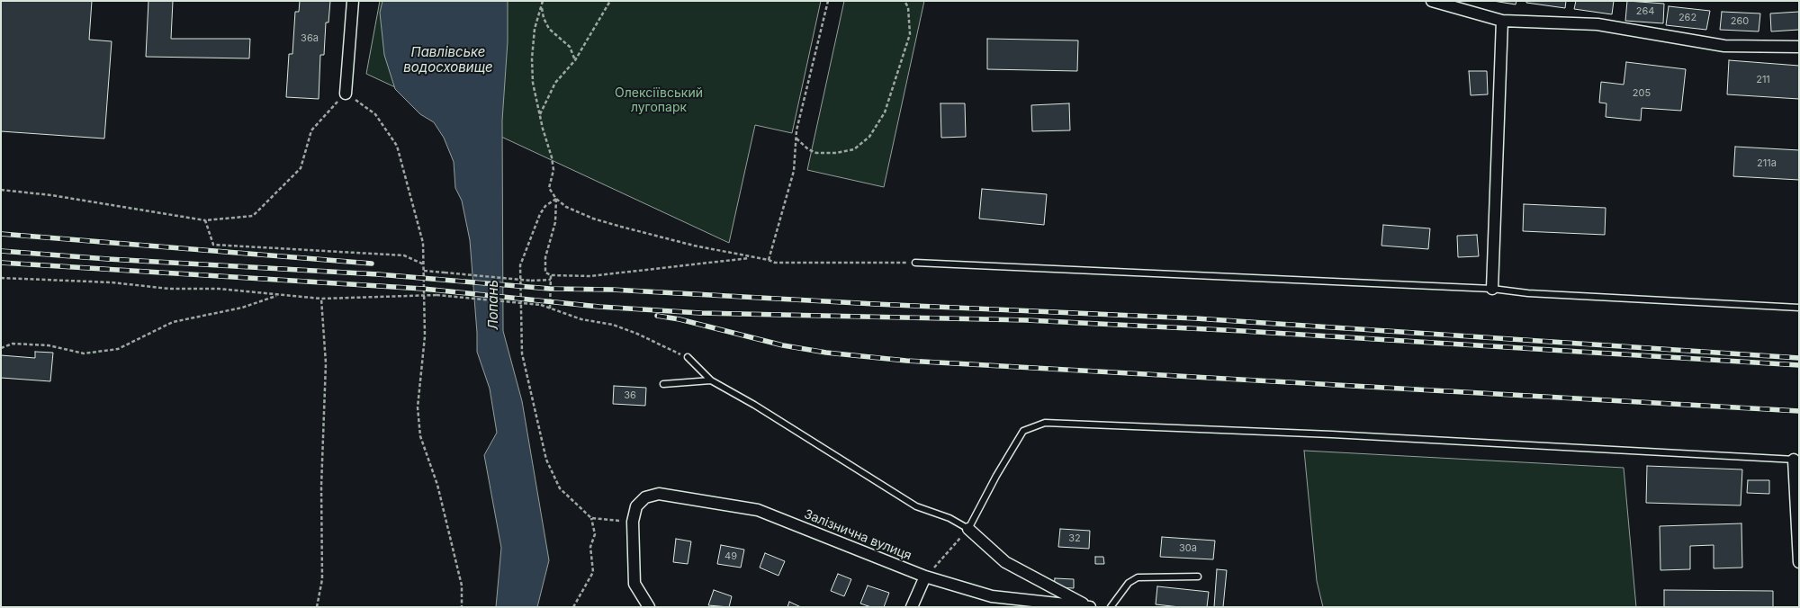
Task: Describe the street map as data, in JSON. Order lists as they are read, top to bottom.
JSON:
{
  "streets": {
    "street": ["Залізнична вулиця"]
  },
  "water": ["Павлівське водосховище", "Лопань"],
  "parks": ["Олексіївський лугопарк"],
  "house_numbers": [
    "264",
    "262",
    "260",
    "36а",
    "211",
    "205",
    "211а",
    "36",
    "32",
    "30а",
    "49"
  ]
}
